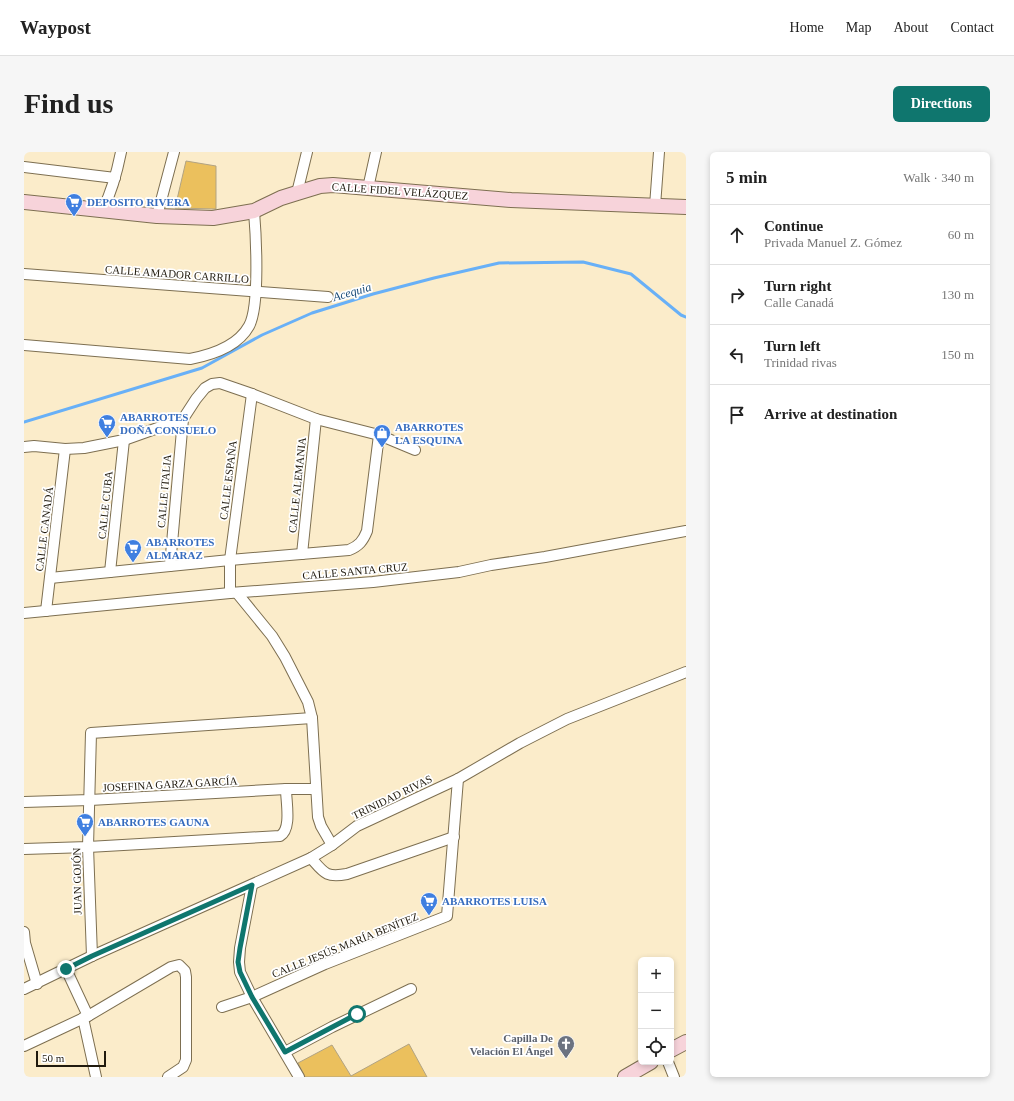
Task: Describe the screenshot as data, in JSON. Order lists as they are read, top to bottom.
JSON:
{
  "streets": {
    "street": [
      "CALLE FIDEL VELÁZQUEZ",
      "CALLE AMADOR CARRILLO",
      "CALLE ESPAÑA",
      "CALLE ALEMANIA",
      "CALLE ITALIA",
      "CALLE CUBA",
      "CALLE CANADÁ",
      "CALLE SANTA CRUZ",
      "JOSEFINA GARZA GARCÍA",
      "TRINIDAD RIVAS",
      "JUAN GOJÓN",
      "CALLE JESÚS MARÍA BENÍTEZ"
    ]
  },
  "crossings": [
    ["CALLE ESPAÑA", "CALLE ITALIA"],
    ["CALLE ESPAÑA", "CALLE SANTA CRUZ"],
    ["CALLE CANADÁ", "CALLE SANTA CRUZ"],
    ["JOSEFINA GARZA GARCÍA", "JUAN GOJÓN"],
    ["TRINIDAD RIVAS", "JUAN GOJÓN"]
  ],
  "water": ["Acequia"],
  "places": {
    "supermarket": [
      "DEPOSITO RIVERA",
      "ABARROTES DOÑA CONSUELO",
      "ABARROTES ALMARAZ",
      "ABARROTES GAUNA",
      "ABARROTES LUISA"
    ],
    "shop": ["ABARROTES LA ESQUINA"],
    "church": ["Capilla De Velación El Ángel"]
  },
  "scale_bar": "50 m",
  "page": {
    "header": "Waypost",
    "nav": [
      "Home",
      "Map",
      "About",
      "Contact"
    ],
    "buttons": "Directions",
    "title": "Find us",
    "heading": ["5 min", "Walk · 340 m"],
    "list": [
      ["Continue", "Privada Manuel Z. Gómez", "60 m"],
      ["Turn right", "Calle Canadá", "130 m"],
      ["Turn left", "Trinidad rivas", "150 m"],
      "Arrive at destination"
    ],
    "map_buttons": ["+", "−"],
    "scale": "50 m"
  }
}
